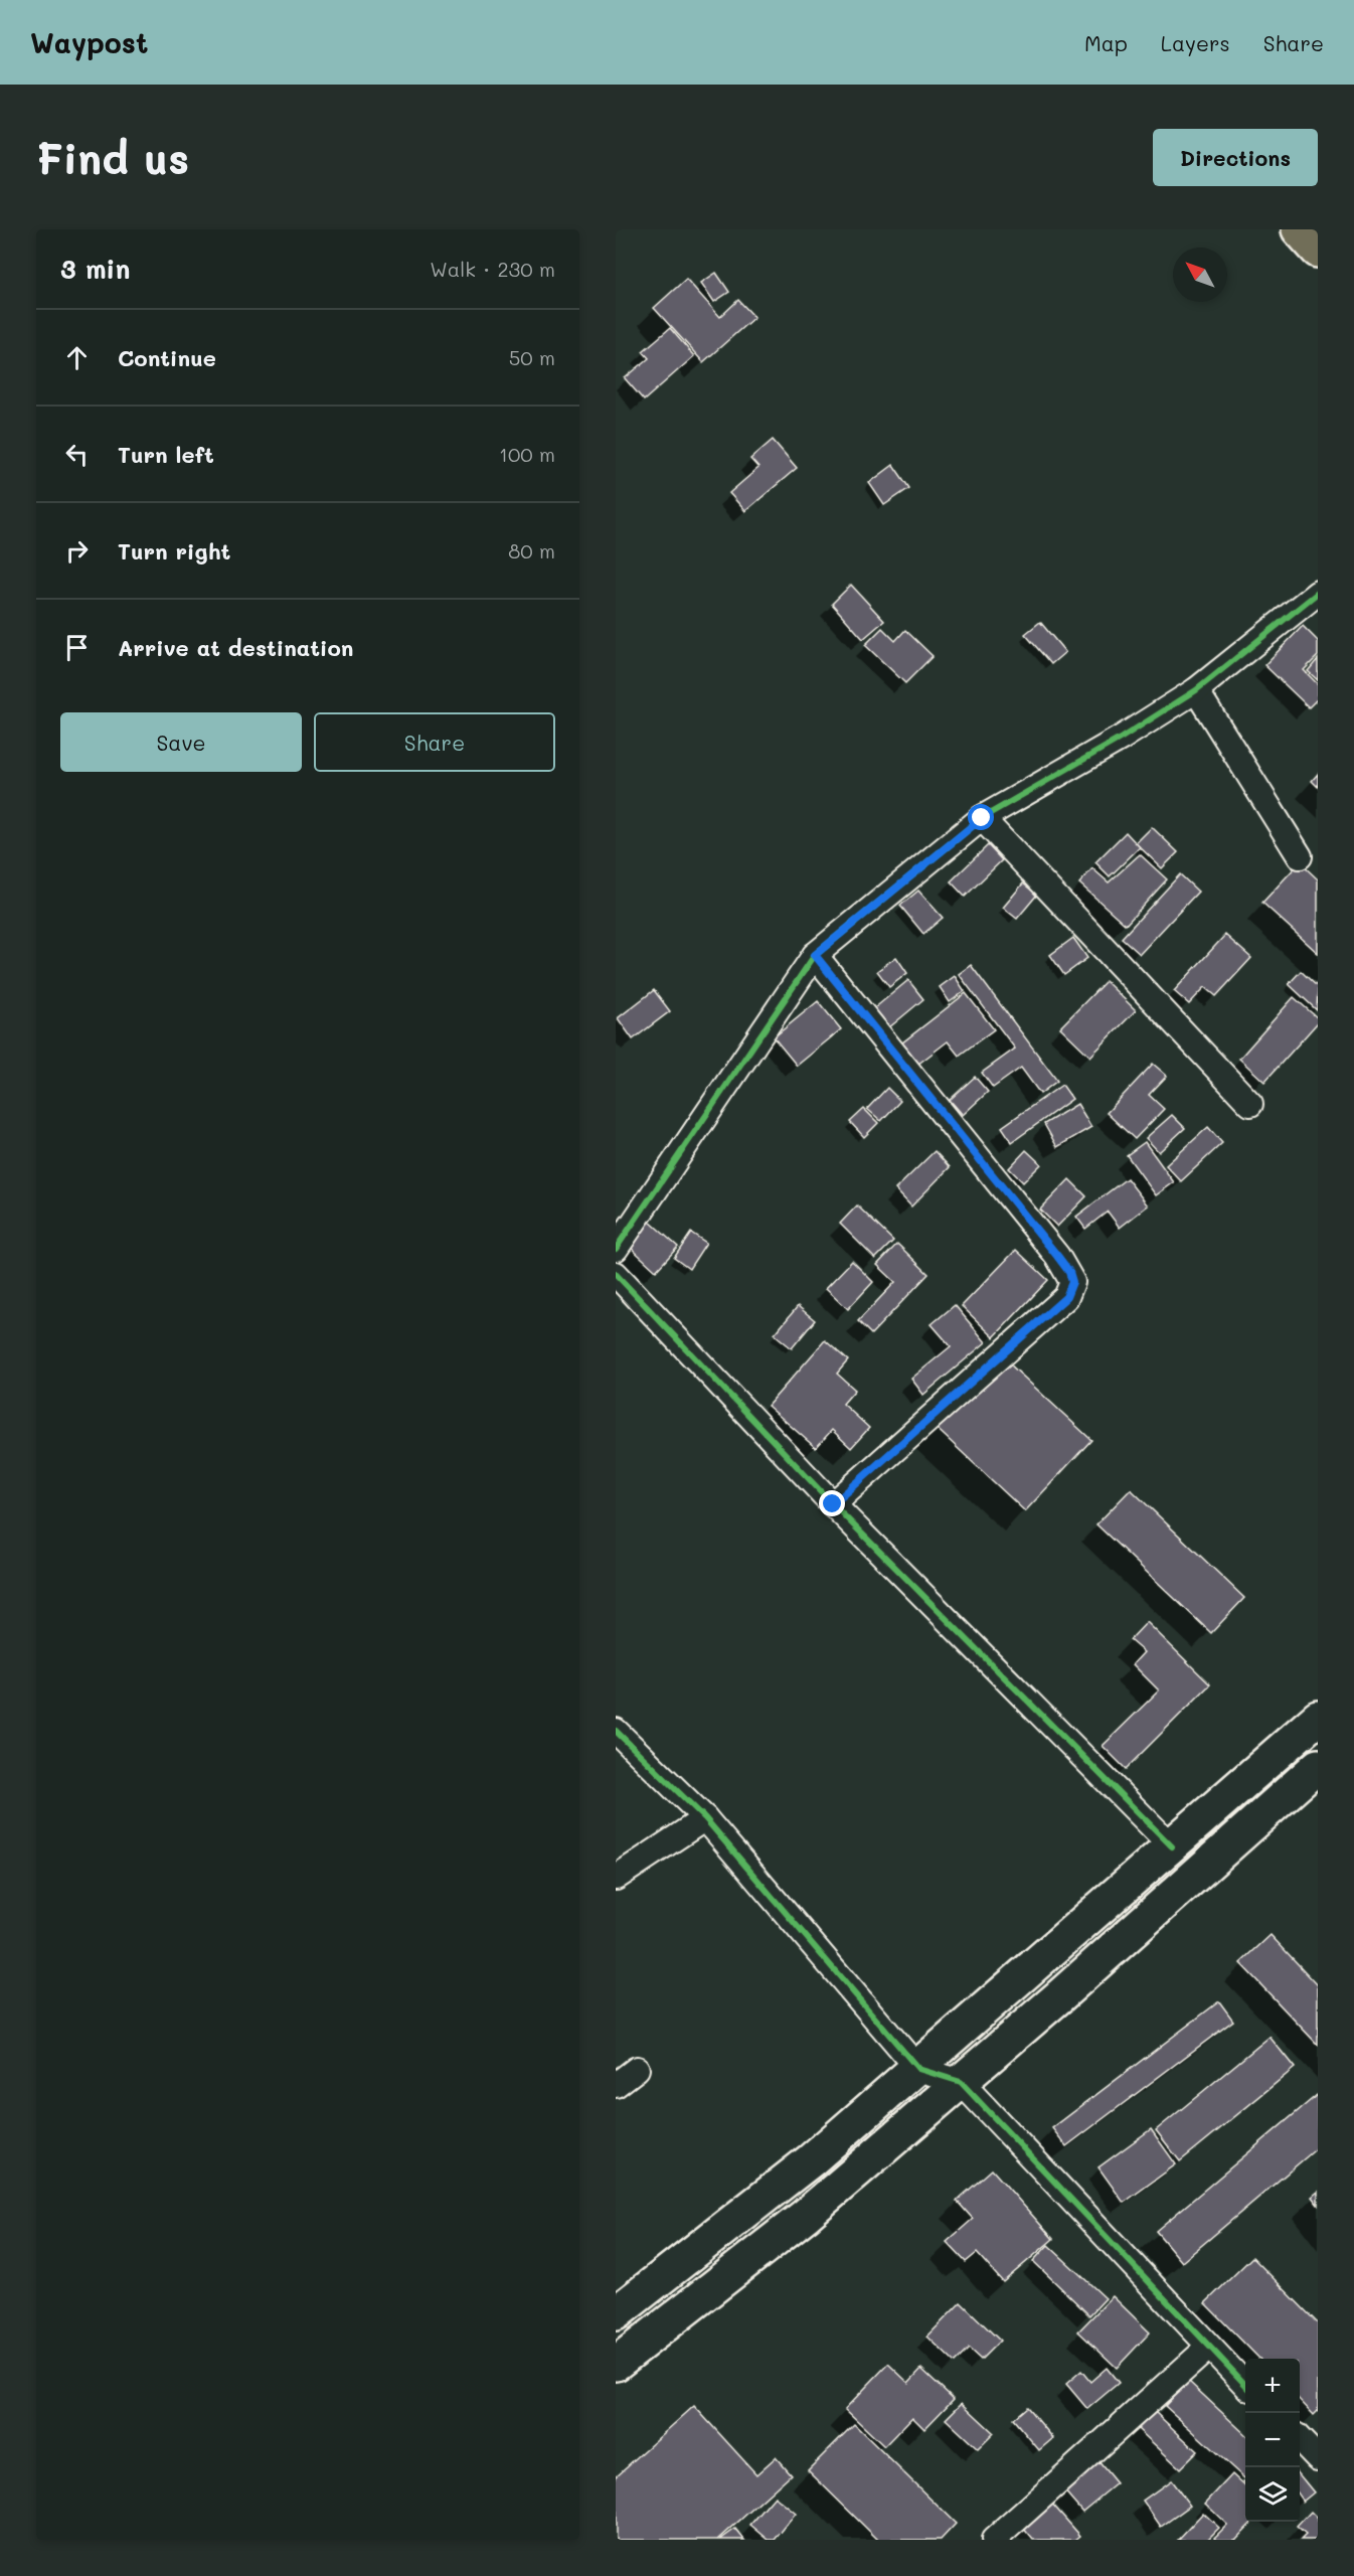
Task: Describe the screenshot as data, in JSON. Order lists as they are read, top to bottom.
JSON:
{
  "north": "top left",
  "page": {
    "header": "Waypost",
    "nav": ["Map", "Layers", "Share"],
    "buttons": [
      "Directions",
      ["Save", "Share"]
    ],
    "title": "Find us",
    "heading": ["3 min", "Walk · 230 m"],
    "list": [
      ["Continue", "50 m"],
      ["Turn left", "100 m"],
      ["Turn right", "80 m"],
      "Arrive at destination"
    ],
    "map_buttons": ["+", "−"]
  }
}
